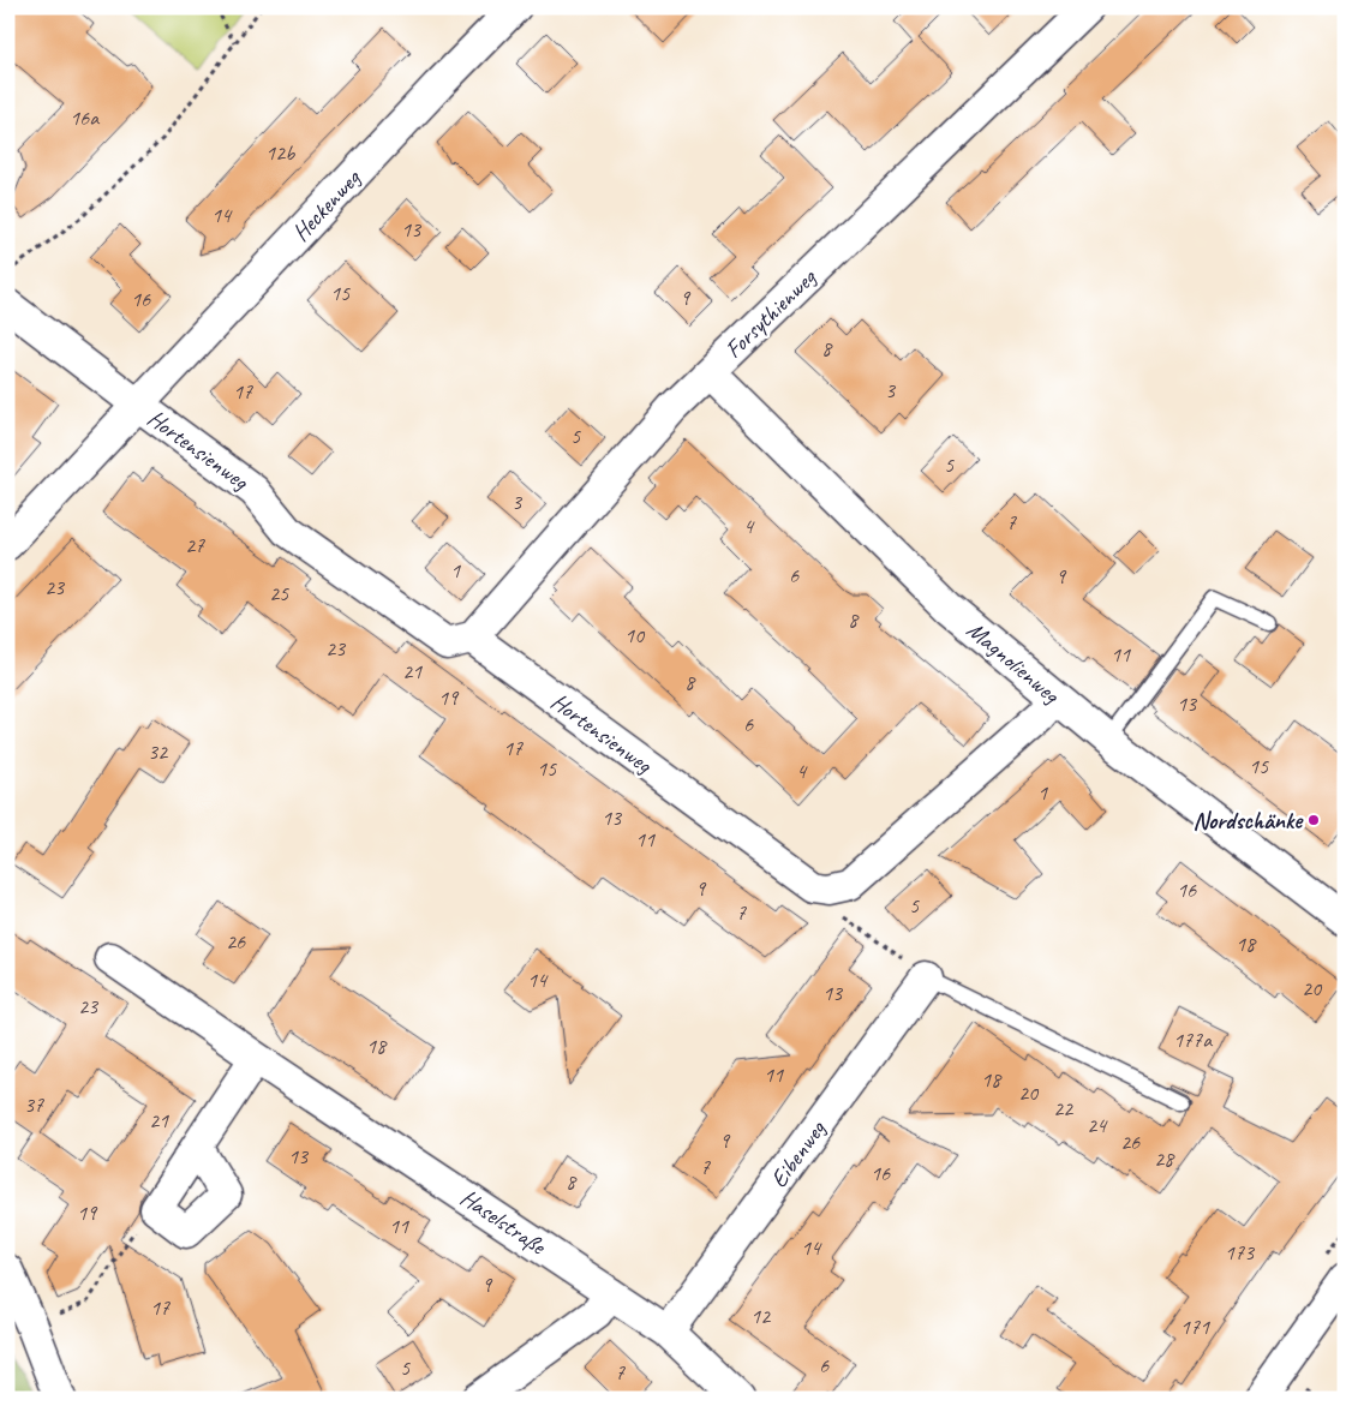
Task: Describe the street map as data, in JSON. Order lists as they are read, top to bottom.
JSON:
{
  "streets": {
    "street": [
      "Heckenweg",
      "Forsythienweg",
      "Hortensienweg",
      "Magnolienweg",
      "Eibenweg",
      "Haselstraße"
    ]
  },
  "crossings": [
    ["Heckenweg", "Hortensienweg"],
    ["Forsythienweg", "Hortensienweg"],
    ["Forsythienweg", "Magnolienweg"],
    ["Eibenweg", "Haselstraße"]
  ],
  "places": ["Nordschänke"],
  "house_numbers": [
    "16a",
    "12b",
    "14",
    "13",
    "15",
    "9",
    "16",
    "8",
    "3",
    "17",
    "5",
    "5",
    "3",
    "7",
    "4",
    "27",
    "1",
    "6",
    "9",
    "23",
    "25",
    "8",
    "10",
    "23",
    "11",
    "21",
    "8",
    "19",
    "13",
    "6",
    "17",
    "32",
    "15",
    "15",
    "4",
    "1",
    "13",
    "11",
    "9",
    "16",
    "5",
    "7",
    "26",
    "18",
    "14",
    "20",
    "13",
    "23",
    "177a",
    "18",
    "11",
    "18",
    "20",
    "37",
    "22",
    "21",
    "24",
    "9",
    "26",
    "13",
    "28",
    "7",
    "16",
    "8",
    "19",
    "11",
    "14",
    "173",
    "9",
    "17",
    "12",
    "171",
    "6",
    "5",
    "7"
  ]
}
